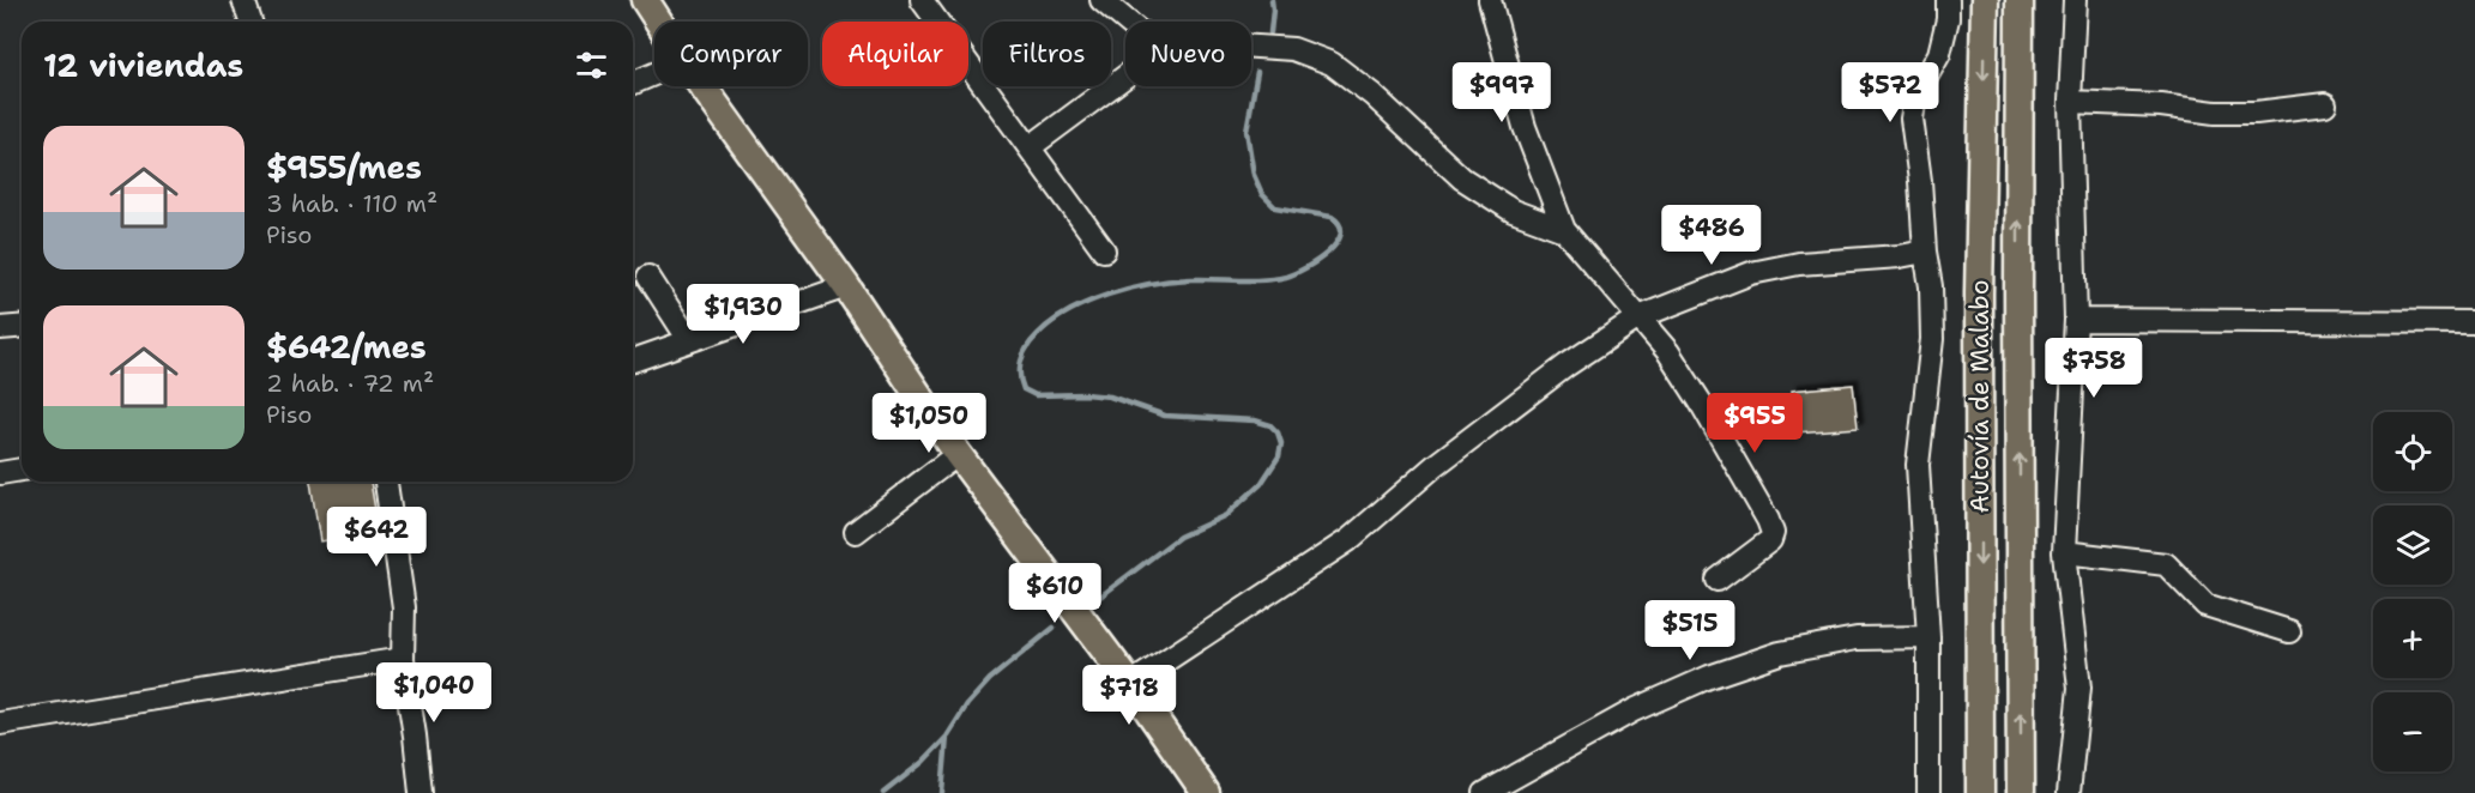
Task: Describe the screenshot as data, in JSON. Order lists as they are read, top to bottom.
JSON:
{
  "streets": {
    "main road": ["Autovía de Malabo"]
  },
  "page": {
    "chip": [
      "Comprar",
      "Alquilar",
      "Filtros",
      "Nuevo"
    ],
    "heading": "12 viviendas",
    "price": [
      "$997",
      "$572",
      "$486",
      "$1,930",
      "$758",
      "$1,050",
      "$955",
      "$642",
      "$610",
      "$515",
      "$1,040",
      "$718"
    ],
    "list": [
      {
        "name": "$955/mes",
        "note": "3 hab. · 110 m² · Piso"
      },
      {
        "name": "$642/mes",
        "note": "2 hab. · 72 m² · Piso"
      }
    ],
    "map_buttons": ["+", "−"]
  }
}
